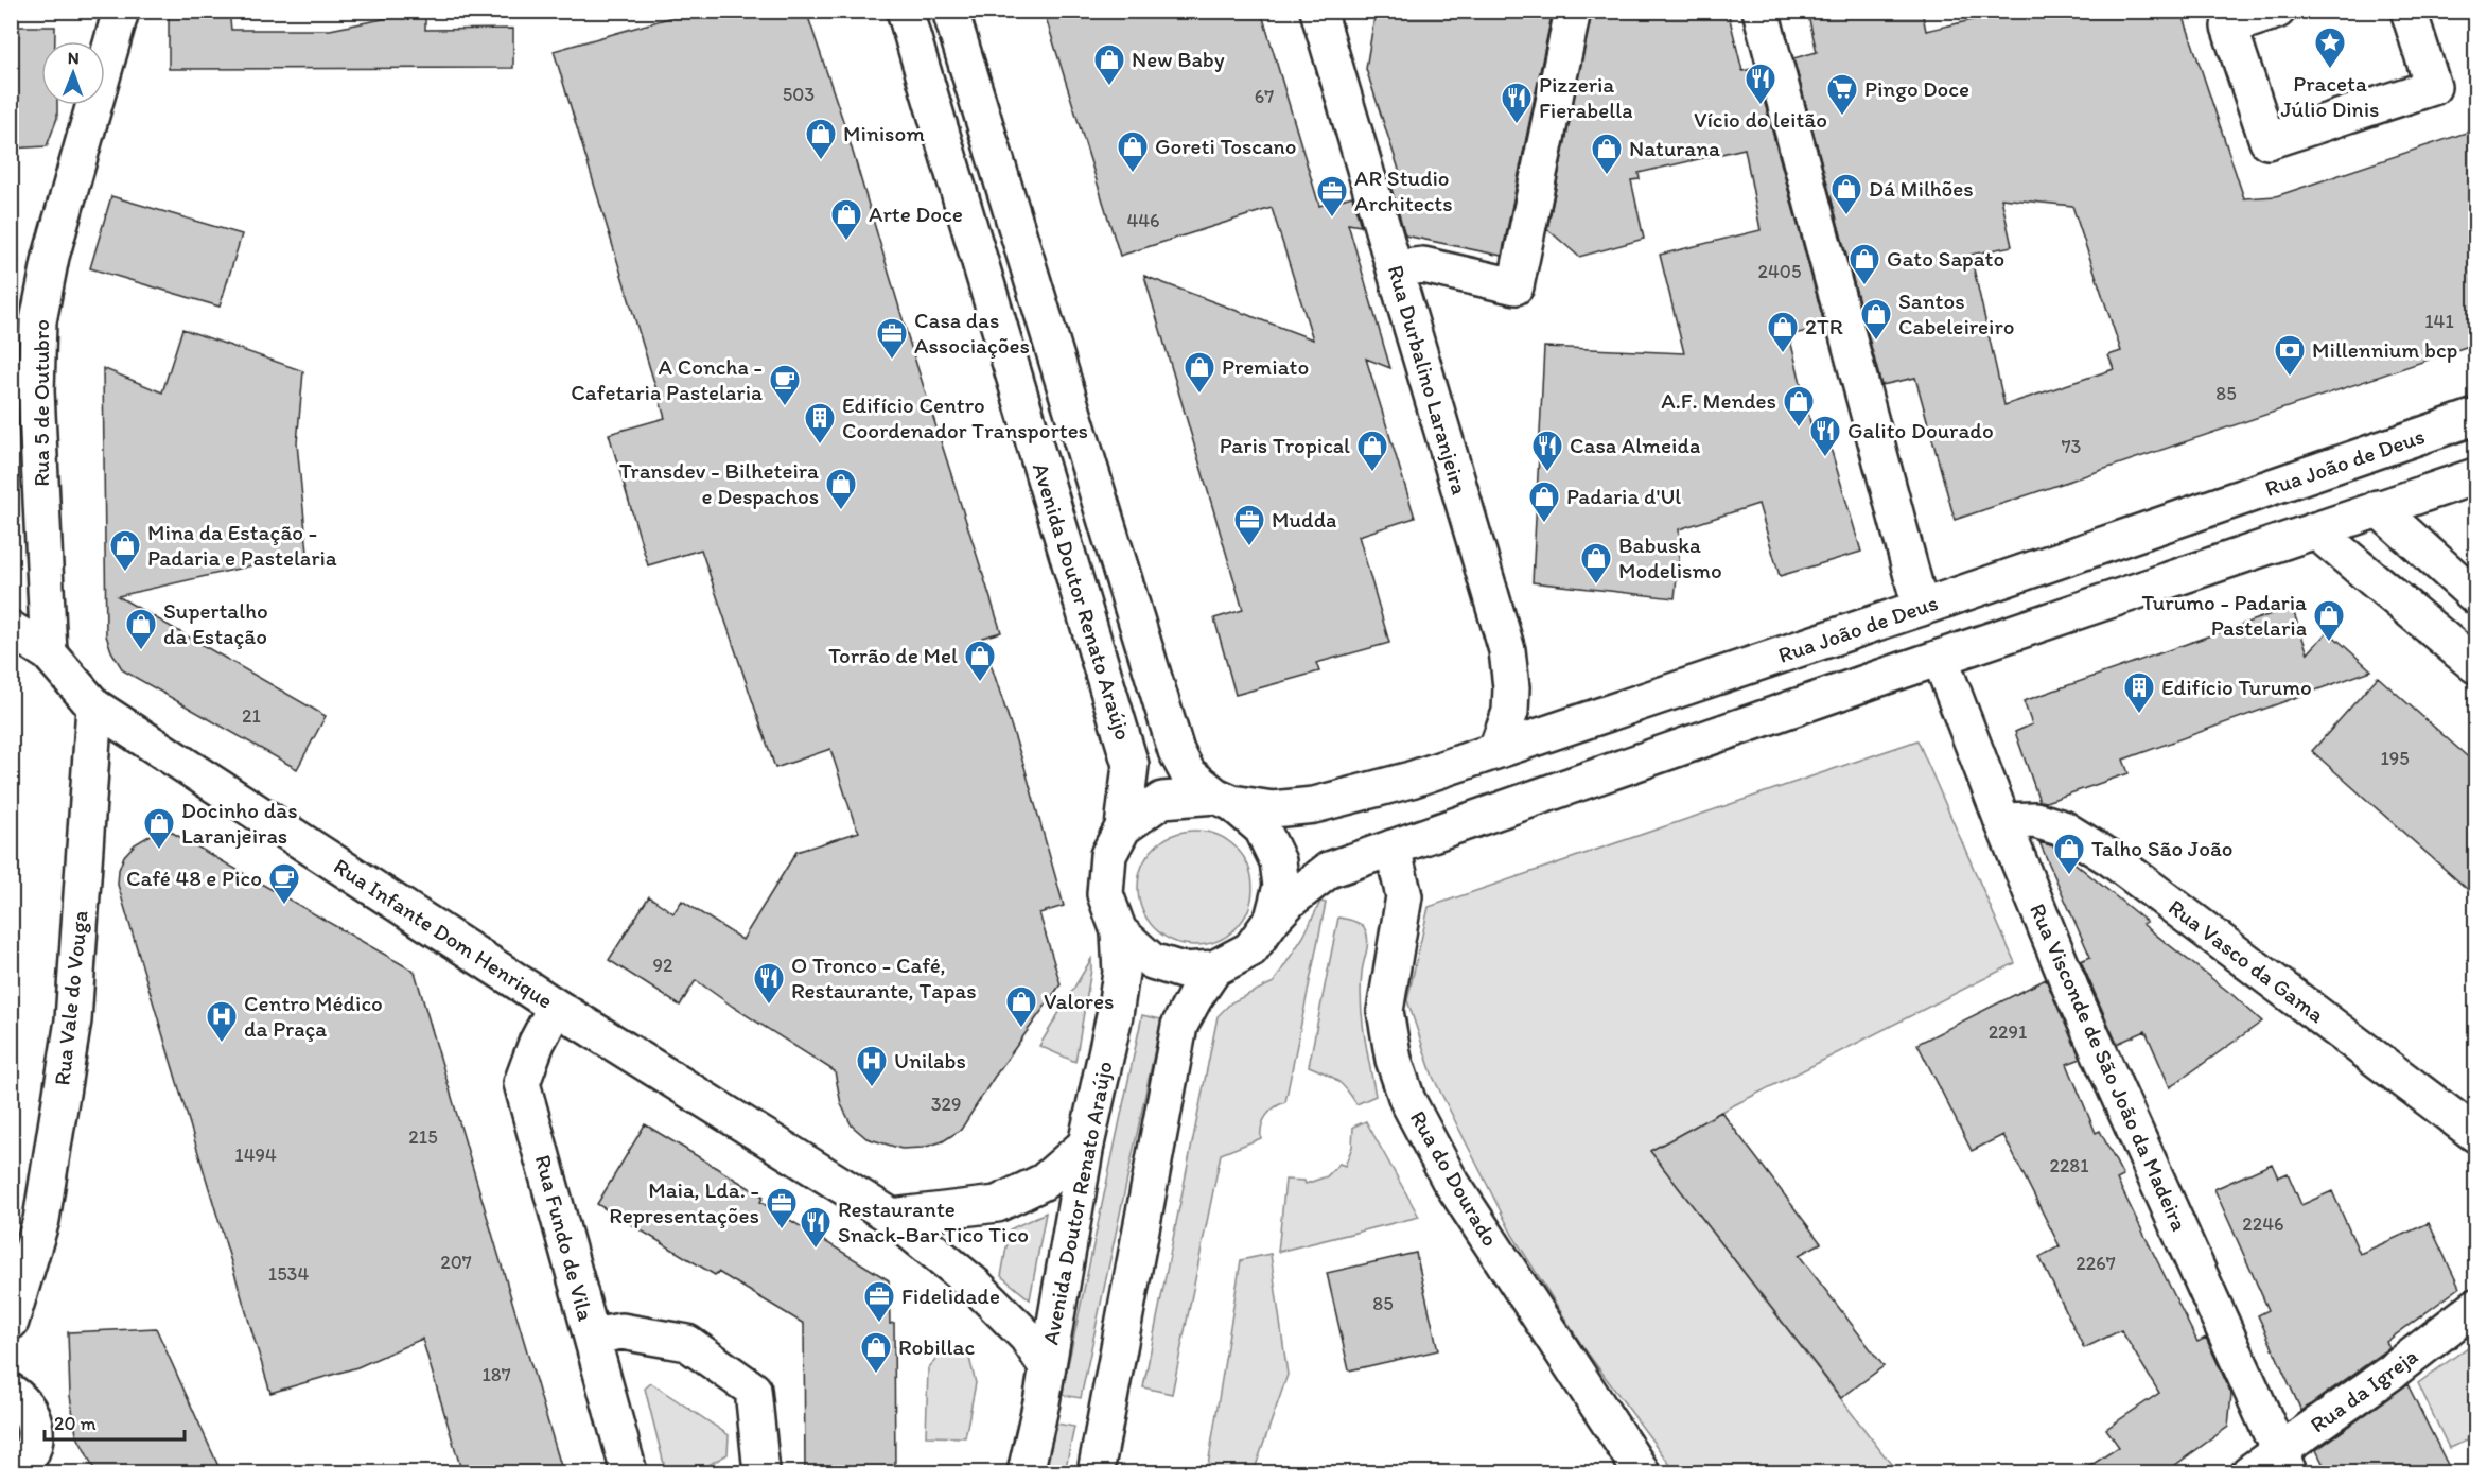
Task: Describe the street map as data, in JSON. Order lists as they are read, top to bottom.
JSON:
{
  "streets": {
    "street": [
      "Rua Durbalino Laranjeira",
      "Rua 5 de Outubro",
      "Rua João de Deus",
      "Avenida Doutor Renato Araújo",
      "Rua Infante Dom Henrique",
      "Rua Vasco da Gama",
      "Rua Vale do Vouga",
      "Rua Visconde de São João da Madeira",
      "Rua do Dourado",
      "Rua Fundo de Vila",
      "Rua da Igreja"
    ]
  },
  "crossings": [
    ["Rua Durbalino Laranjeira", "Rua João de Deus"],
    ["Rua 5 de Outubro", "Rua Infante Dom Henrique"],
    ["Rua João de Deus", "Avenida Doutor Renato Araújo"],
    ["Avenida Doutor Renato Araújo", "Rua Infante Dom Henrique"],
    ["Rua Infante Dom Henrique", "Rua Vale do Vouga"],
    ["Rua Infante Dom Henrique", "Rua Fundo de Vila"],
    ["Rua Vasco da Gama", "Rua Visconde de São João da Madeira"],
    ["Rua Visconde de São João da Madeira", "Rua da Igreja"]
  ],
  "places": {
    "place": ["Praceta Júlio Dinis"],
    "shop": [
      "New Baby",
      "Minisom",
      "Goreti Toscano",
      "Naturana",
      "Dá Milhões",
      "Arte Doce",
      "Gato Sapato",
      "Santos Cabeleireiro",
      "2TR",
      "Premiato",
      "A.F. Mendes",
      "Paris Tropical",
      "Transdev - Bilheteira e Despachos",
      "Padaria d'Ul",
      "Mina da Estação - Padaria e Pastelaria",
      "Babuska Modelismo",
      "Turumo - Padaria Pastelaria",
      "Supertalho da Estação",
      "Torrão de Mel",
      "Docinho das Laranjeiras",
      "Talho São João",
      "Valores",
      "Robillac"
    ],
    "restaurant": [
      "Vício do leitão",
      "Pizzeria Fierabella",
      "Galito Dourado",
      "Casa Almeida",
      "O Tronco - Café, Restaurante, Tapas",
      "Restaurante Snack-Bar Tico Tico"
    ],
    "supermarket": ["Pingo Doce"],
    "office": [
      "AR Studio Architects",
      "Casa das Associações",
      "Mudda",
      "Maia, Lda. - Representações",
      "Fidelidade"
    ],
    "bank": ["Millennium bcp"],
    "cafe": ["A Concha - Cafetaria Pastelaria", "Café 48 e Pico"],
    "building": ["Edifício Centro Coordenador Transportes", "Edifício Turumo"],
    "hospital": ["Centro Médico da Praça", "Unilabs"]
  },
  "house_numbers": [
    "503",
    "67",
    "446",
    "2405",
    "141",
    "85",
    "73",
    "21",
    "195",
    "92",
    "2291",
    "329",
    "215",
    "1494",
    "2281",
    "2246",
    "207",
    "2267",
    "1534",
    "85",
    "187"
  ],
  "scale_bar": "20 m",
  "north": "top"
}
